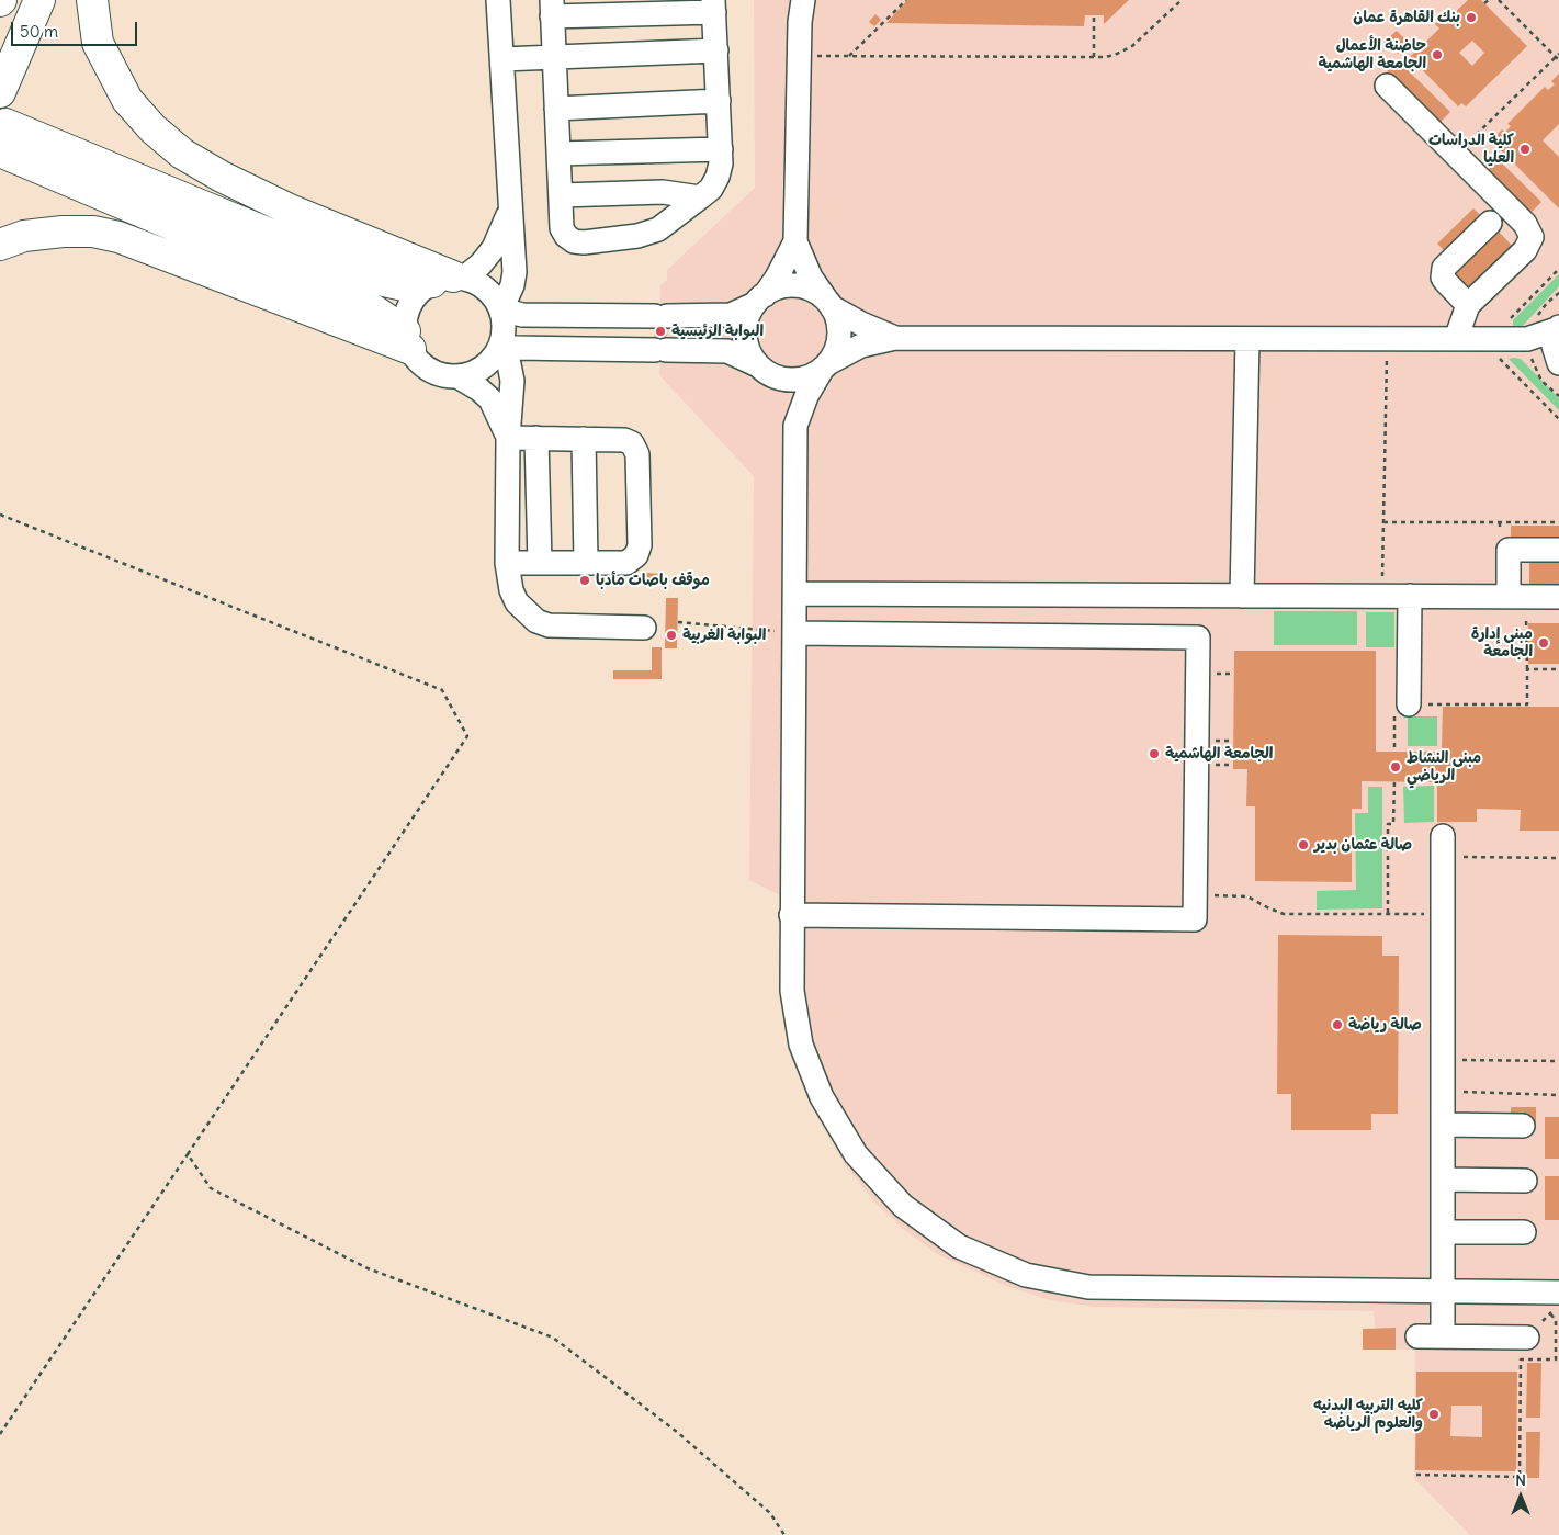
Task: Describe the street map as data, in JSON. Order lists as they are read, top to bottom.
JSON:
{
  "places": [
    "بنك القاهرة عمان",
    "حاضنة الأعمال الجامعة الهاشمية",
    "كلية الدراسات العليا",
    "البوابة الرئيسية",
    "موقف باصات مأدبا",
    "البوابة الغربية",
    "مبنى إدارة الجامعة",
    "الجامعة الهاشمية",
    "مبنى النشاط الرياضي",
    "صالة عثمان بدير",
    "صالة رياضة",
    "كليه التربيه البدنيه والعلوم الرياضه"
  ],
  "scale_bar": "50 m",
  "north": "top"
}
